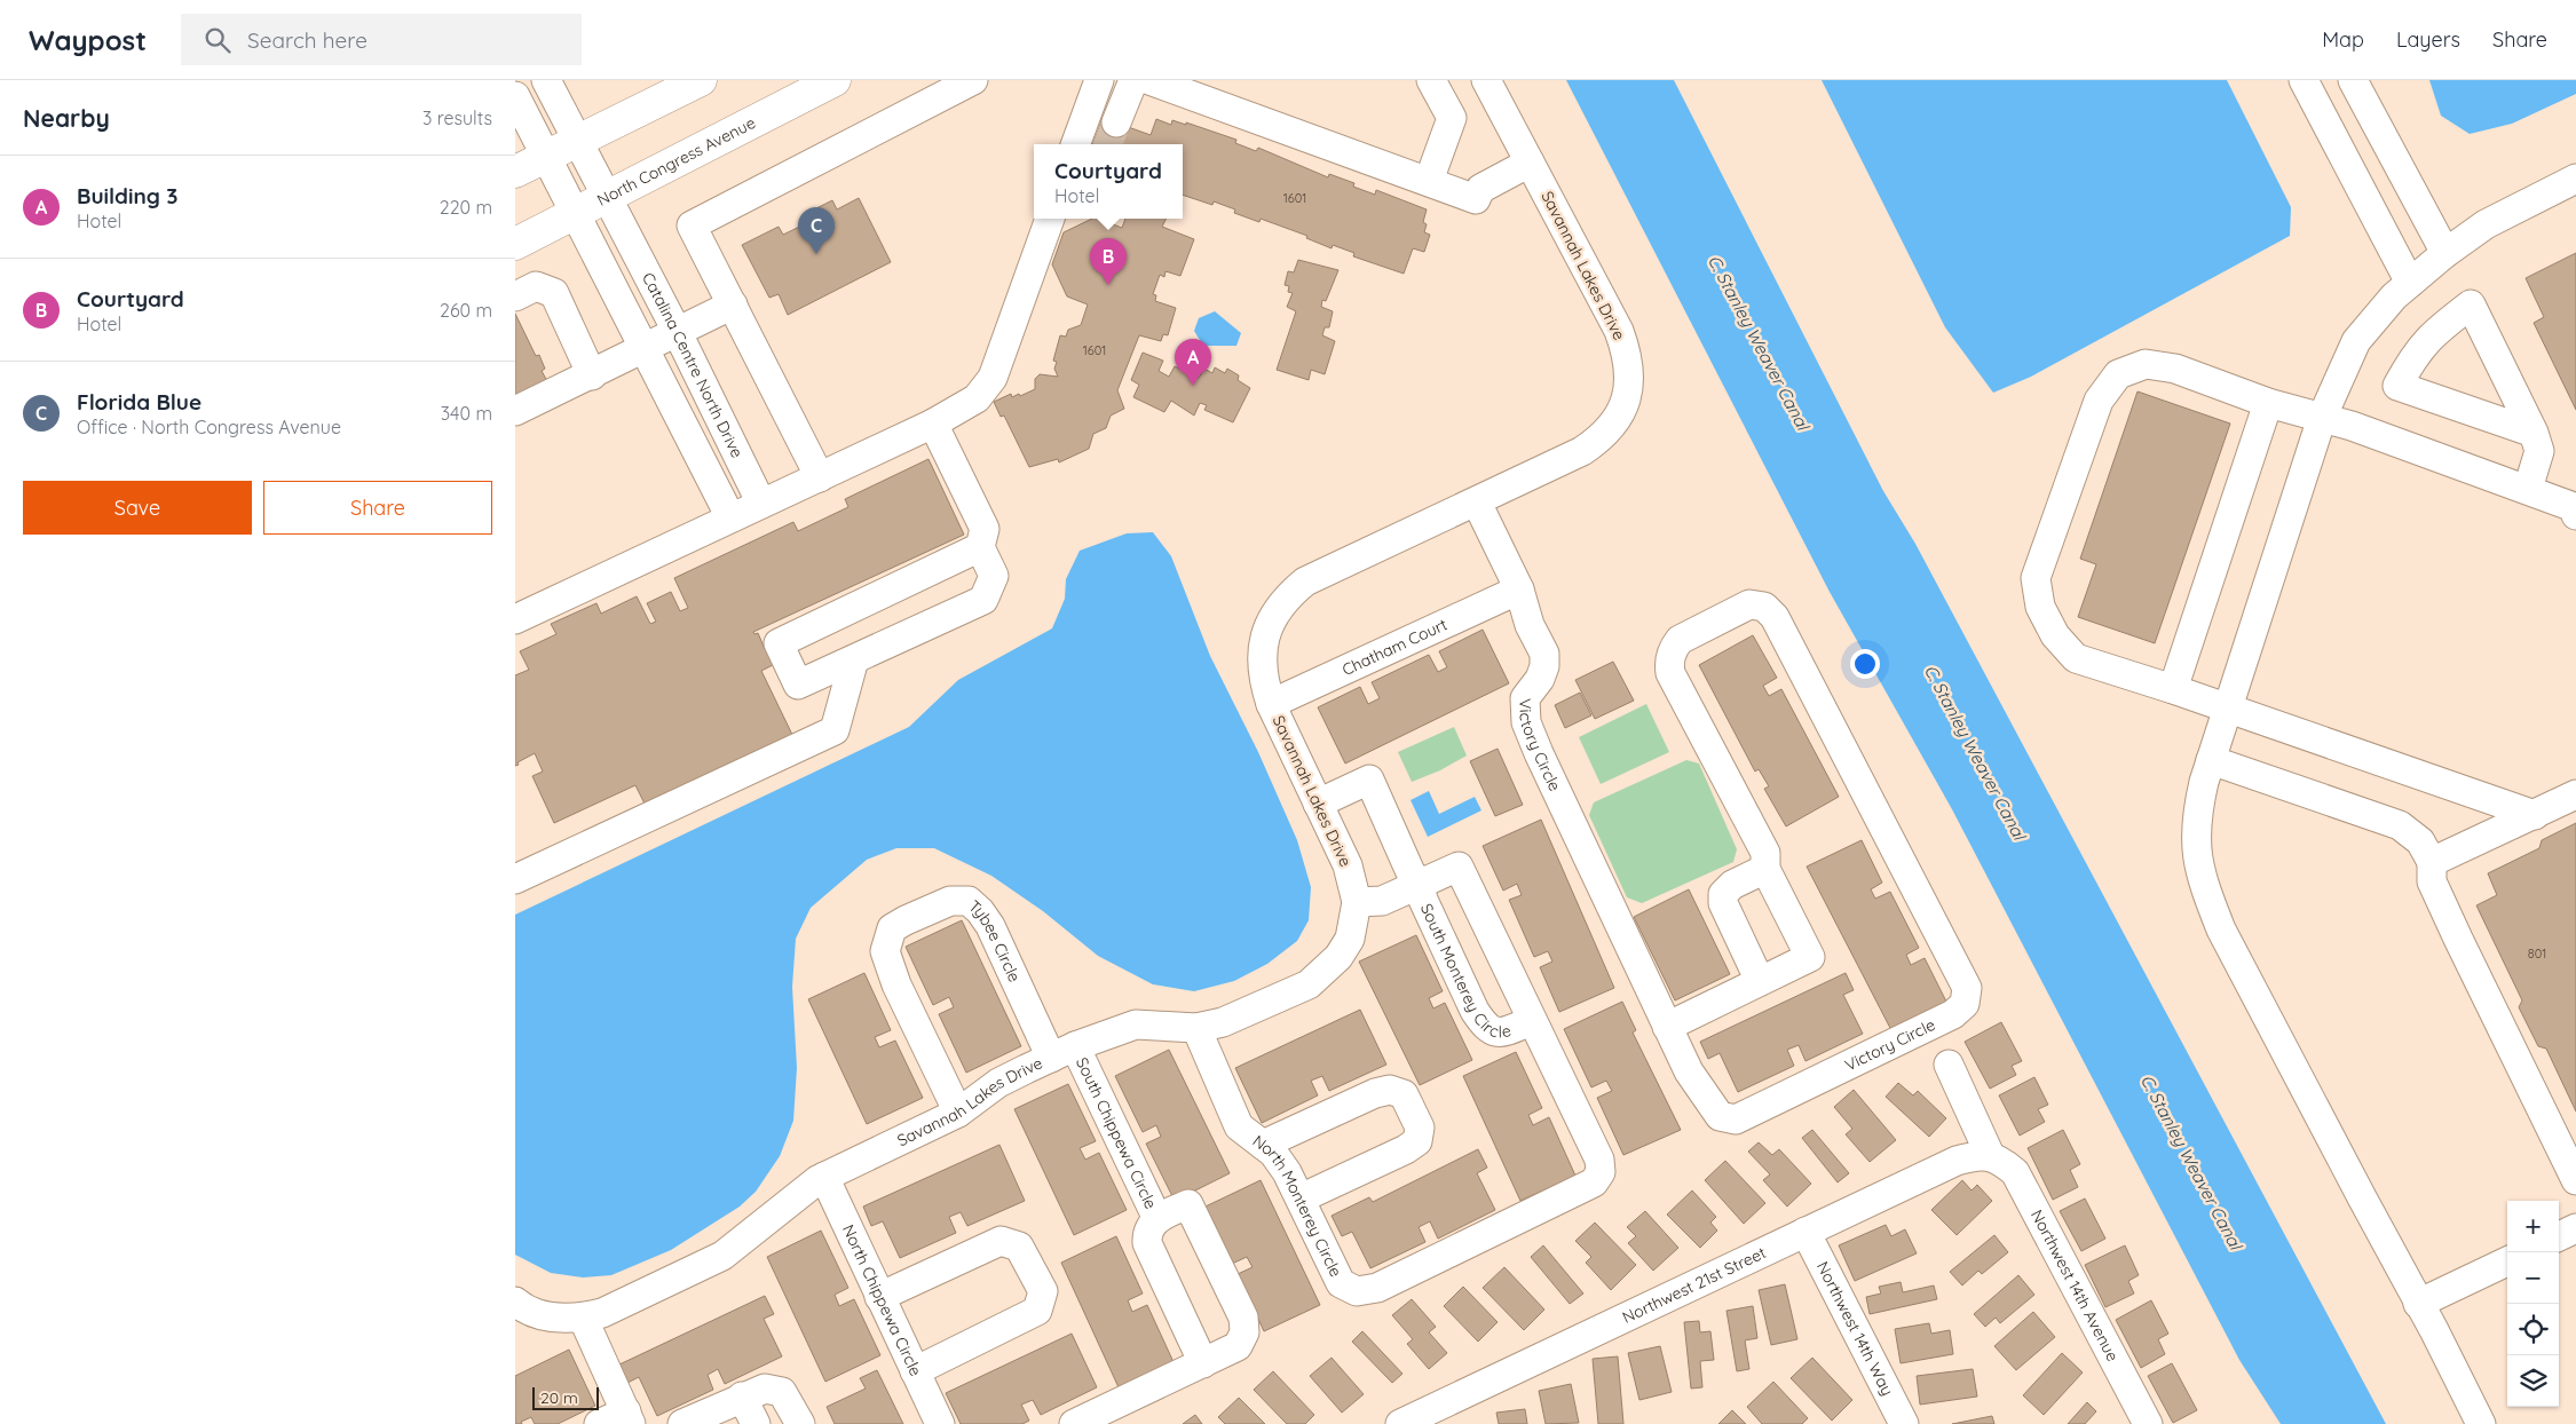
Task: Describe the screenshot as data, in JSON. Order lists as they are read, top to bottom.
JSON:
{
  "streets": {
    "main road": ["North Congress Avenue"],
    "street": [
      "Savannah Lakes Drive",
      "Catalina Centre North Drive",
      "Chatham Court",
      "Victory Circle",
      "Tybee Circle",
      "South Monterey Circle",
      "South Chippewa Circle",
      "North Monterey Circle",
      "Northwest 21st Street",
      "Northwest 14th Avenue",
      "North Chippewa Circle",
      "Northwest 14th Way"
    ]
  },
  "crossings": [
    ["North Congress Avenue", "Catalina Centre North Drive"],
    ["Savannah Lakes Drive", "Chatham Court"],
    ["Savannah Lakes Drive", "Victory Circle"],
    ["Savannah Lakes Drive", "Tybee Circle"],
    ["Savannah Lakes Drive", "South Monterey Circle"],
    ["Savannah Lakes Drive", "South Chippewa Circle"],
    ["Savannah Lakes Drive", "North Monterey Circle"],
    ["Savannah Lakes Drive", "North Chippewa Circle"],
    ["Chatham Court", "Victory Circle"],
    ["Tybee Circle", "South Chippewa Circle"],
    ["South Monterey Circle", "North Monterey Circle"],
    ["Northwest 21st Street", "Northwest 14th Avenue"],
    ["Northwest 21st Street", "Northwest 14th Way"]
  ],
  "water": ["C. Stanley Weaver Canal"],
  "house_numbers": ["1601", "1601", "801"],
  "scale_bar": "20 m",
  "page": {
    "header": "Waypost",
    "search": "Search here",
    "nav": ["Map", "Layers", "Share"],
    "heading": ["Nearby", "3 results"],
    "popup": ["Courtyard", "Hotel"],
    "list": [
      {
        "mark": "A",
        "name": "Building 3",
        "note": "Hotel",
        "value": "220 m"
      },
      {
        "mark": "B",
        "name": "Courtyard",
        "note": "Hotel",
        "value": "260 m"
      },
      {
        "mark": "C",
        "name": "Florida Blue",
        "note": "Office · North Congress Avenue",
        "value": "340 m"
      }
    ],
    "pins": ["C", "B", "A"],
    "buttons": ["Save", "Share"],
    "map_buttons": ["+", "−"],
    "scale": "20 m"
  }
}
